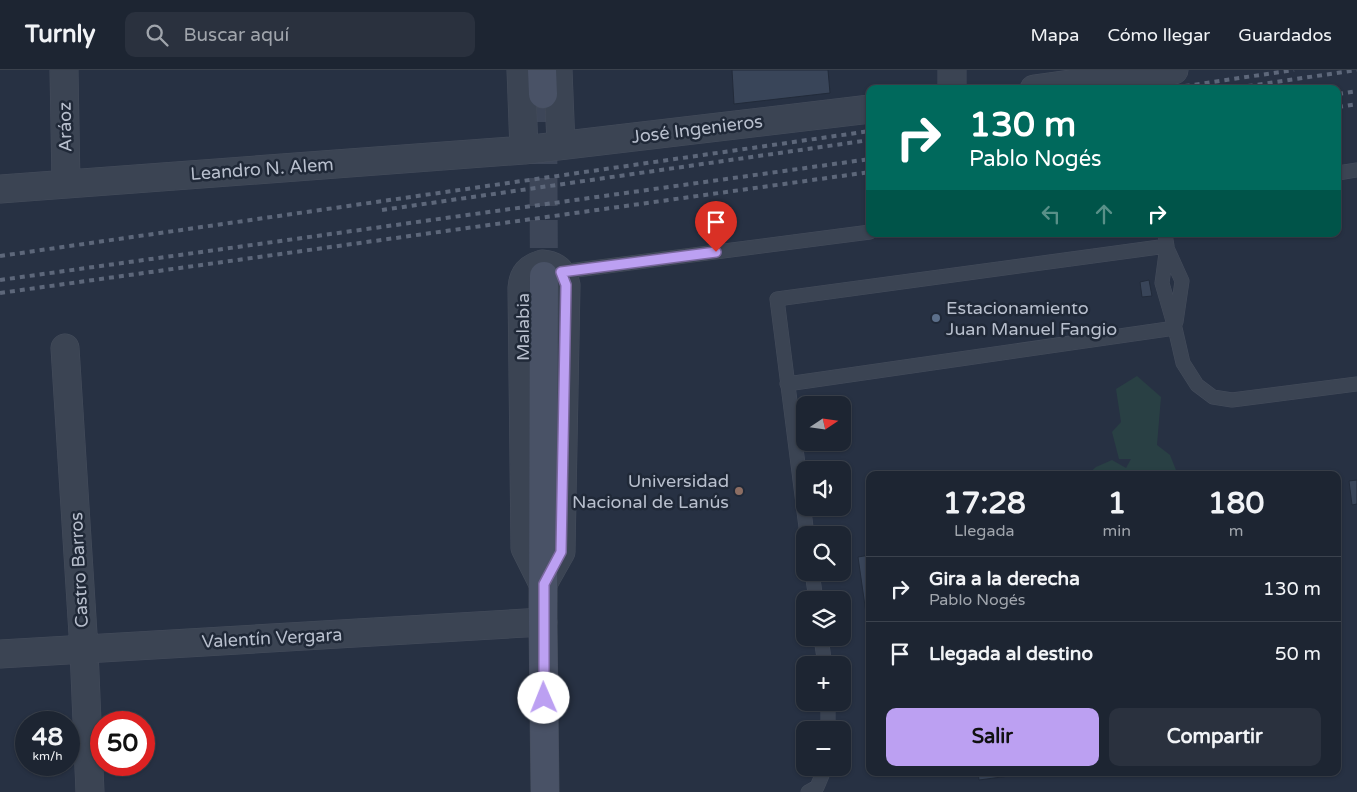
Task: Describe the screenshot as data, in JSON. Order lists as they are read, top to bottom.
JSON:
{
  "streets": {
    "main road": ["Malabia"],
    "street": [
      "Aráoz",
      "José Ingenieros",
      "Leandro N. Alem",
      "Castro Barros",
      "Valentín Vergara"
    ]
  },
  "crossings": [
    ["Aráoz", "Leandro N. Alem"],
    ["José Ingenieros", "Leandro N. Alem"],
    ["Malabia", "Valentín Vergara"],
    ["Castro Barros", "Valentín Vergara"]
  ],
  "places": ["Estacionamiento Juan Manuel Fangio", "Universidad Nacional de Lanús"],
  "north": "right",
  "page": {
    "header": "Turnly",
    "search": "Buscar aquí",
    "nav": ["Mapa", "Cómo llegar", "Guardados"],
    "turn": ["130 m", "Pablo Nogés"],
    "map_buttons": ["+", "−"],
    "eta": [
      "17:28",
      "Llegada",
      "1",
      "min",
      "180",
      "m"
    ],
    "list": [
      {
        "name": "Gira a la derecha",
        "note": "Pablo Nogés",
        "value": "130 m"
      },
      {
        "name": "Llegada al destino",
        "value": "50 m"
      }
    ],
    "buttons": ["Salir", "Compartir"],
    "speed": "48 km/h",
    "limit": "50"
  }
}
